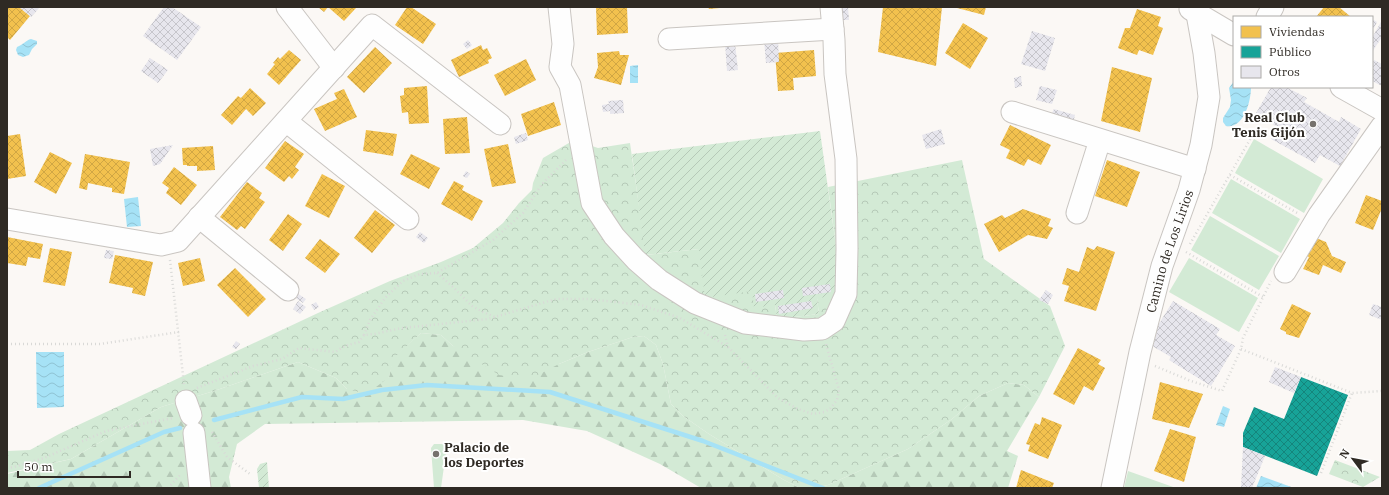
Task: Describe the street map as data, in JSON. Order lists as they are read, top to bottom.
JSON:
{
  "streets": {
    "street": ["Camino de Los Lirios"]
  },
  "places": ["Real Club Tenis Gijón", "Palacio de los Deportes"],
  "legend": ["Viviendas", "Público", "Otros"],
  "scale_bar": "50 m",
  "north": "top left"
}
